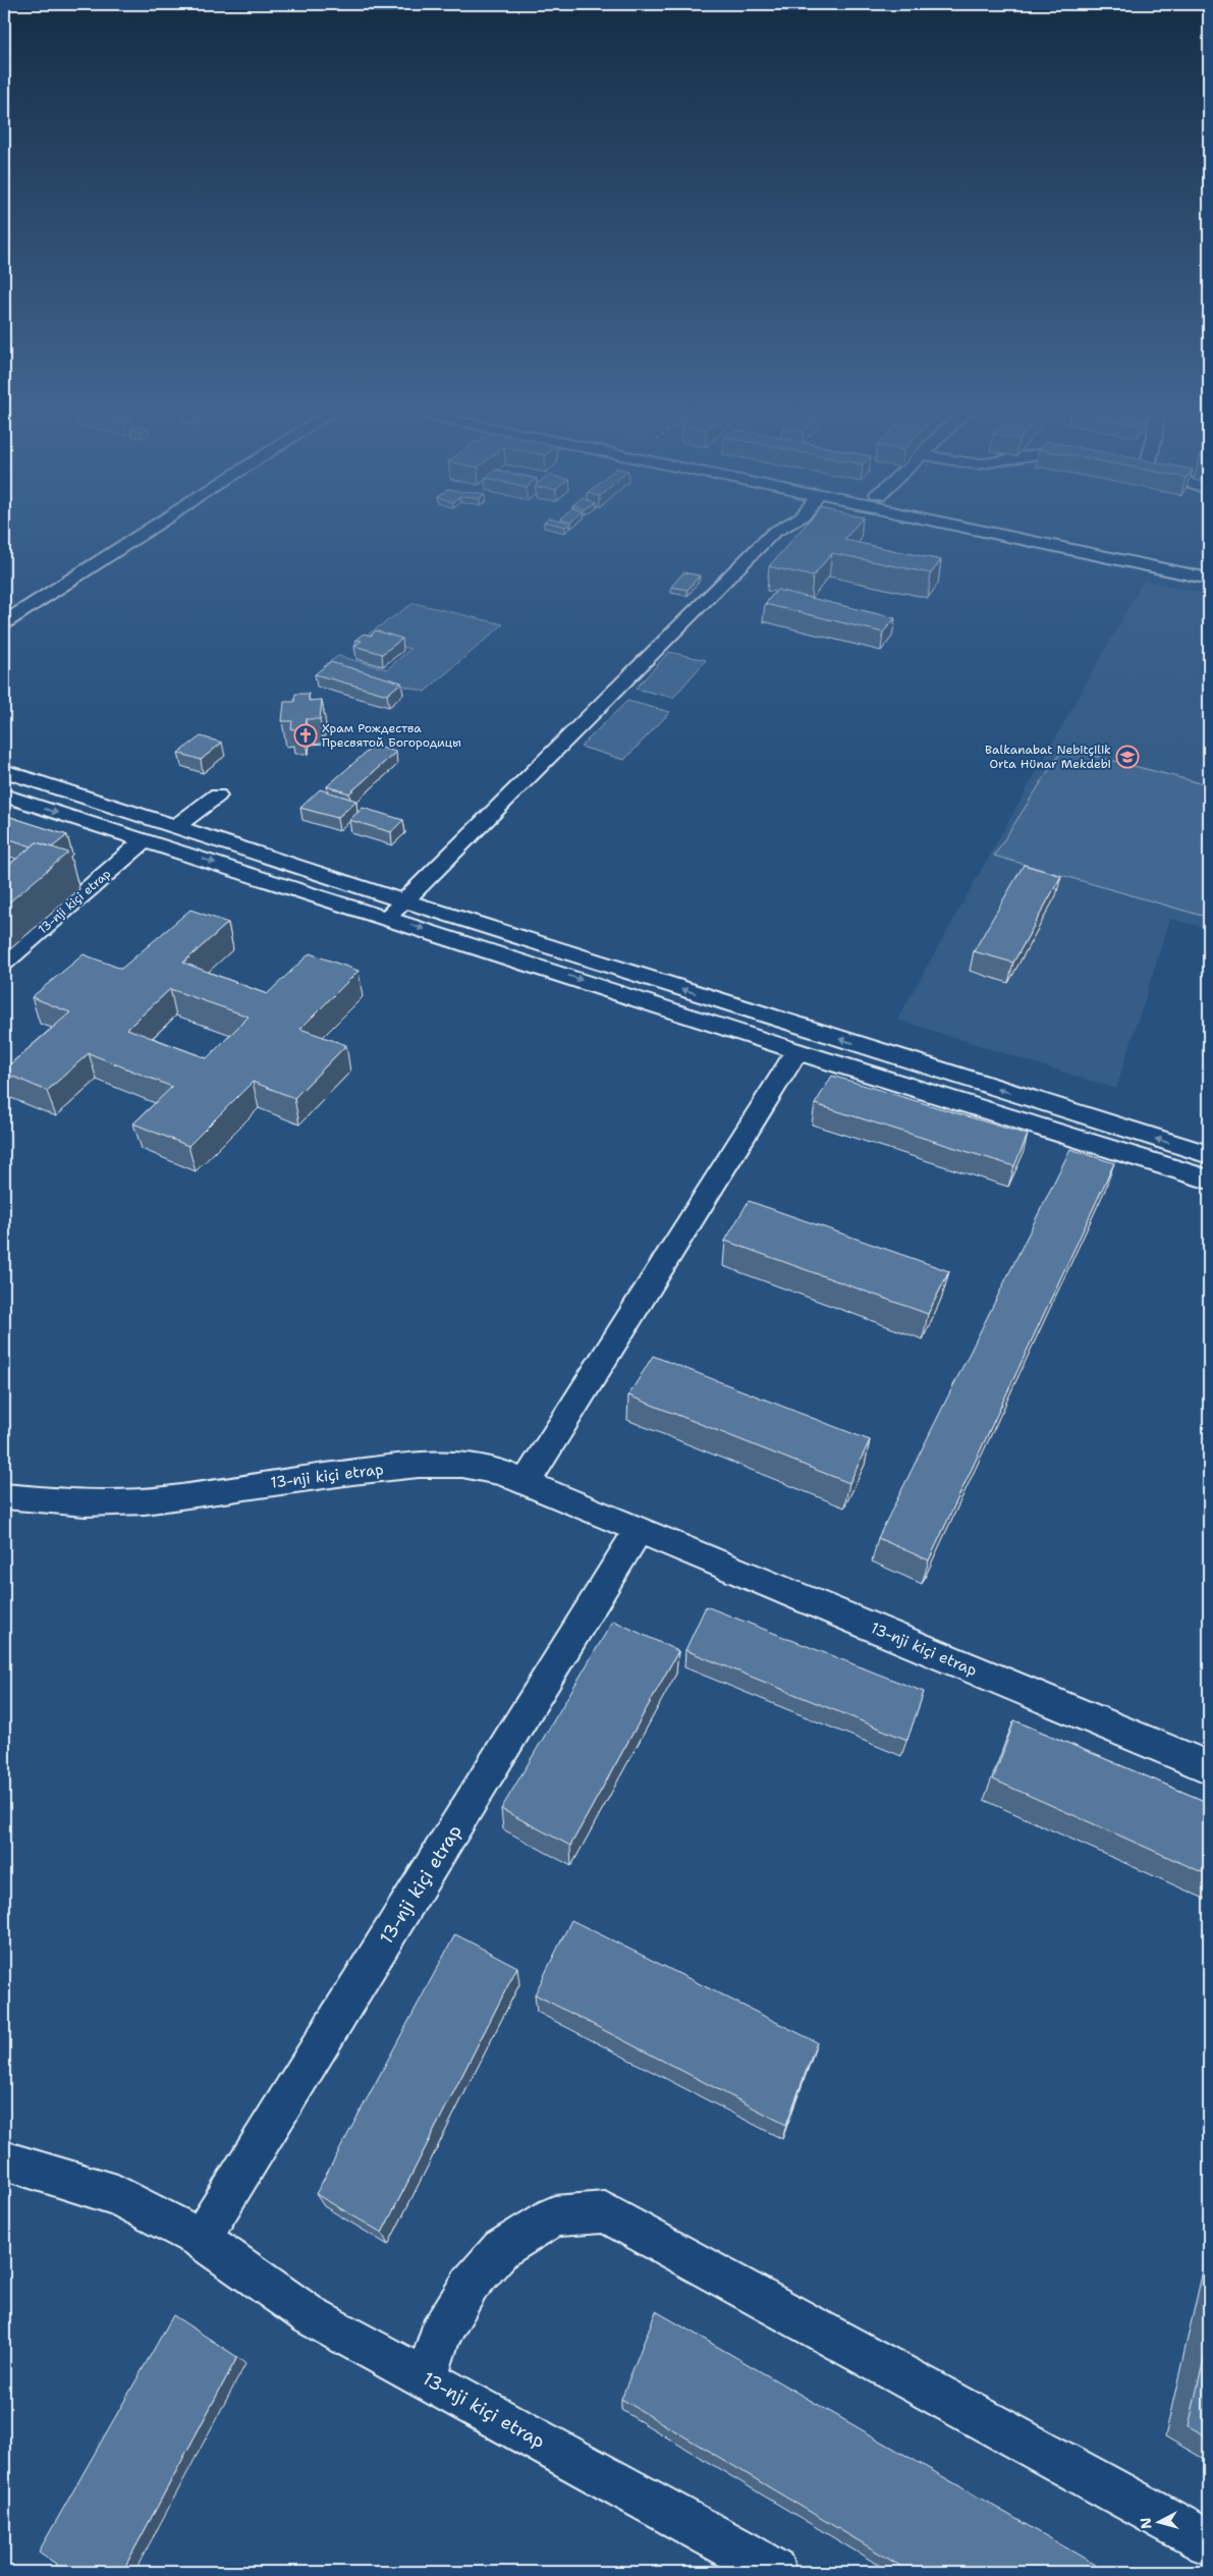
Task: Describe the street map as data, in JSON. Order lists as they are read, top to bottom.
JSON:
{
  "streets": {
    "street": ["13-nji kiçi etrap"]
  },
  "places": {
    "church": ["Храм Рождества Пресвятой Богородицы"],
    "school or university": ["Balkanabat Nebitçilik Orta Hünar Mekdebi"]
  },
  "north": "left"
}
